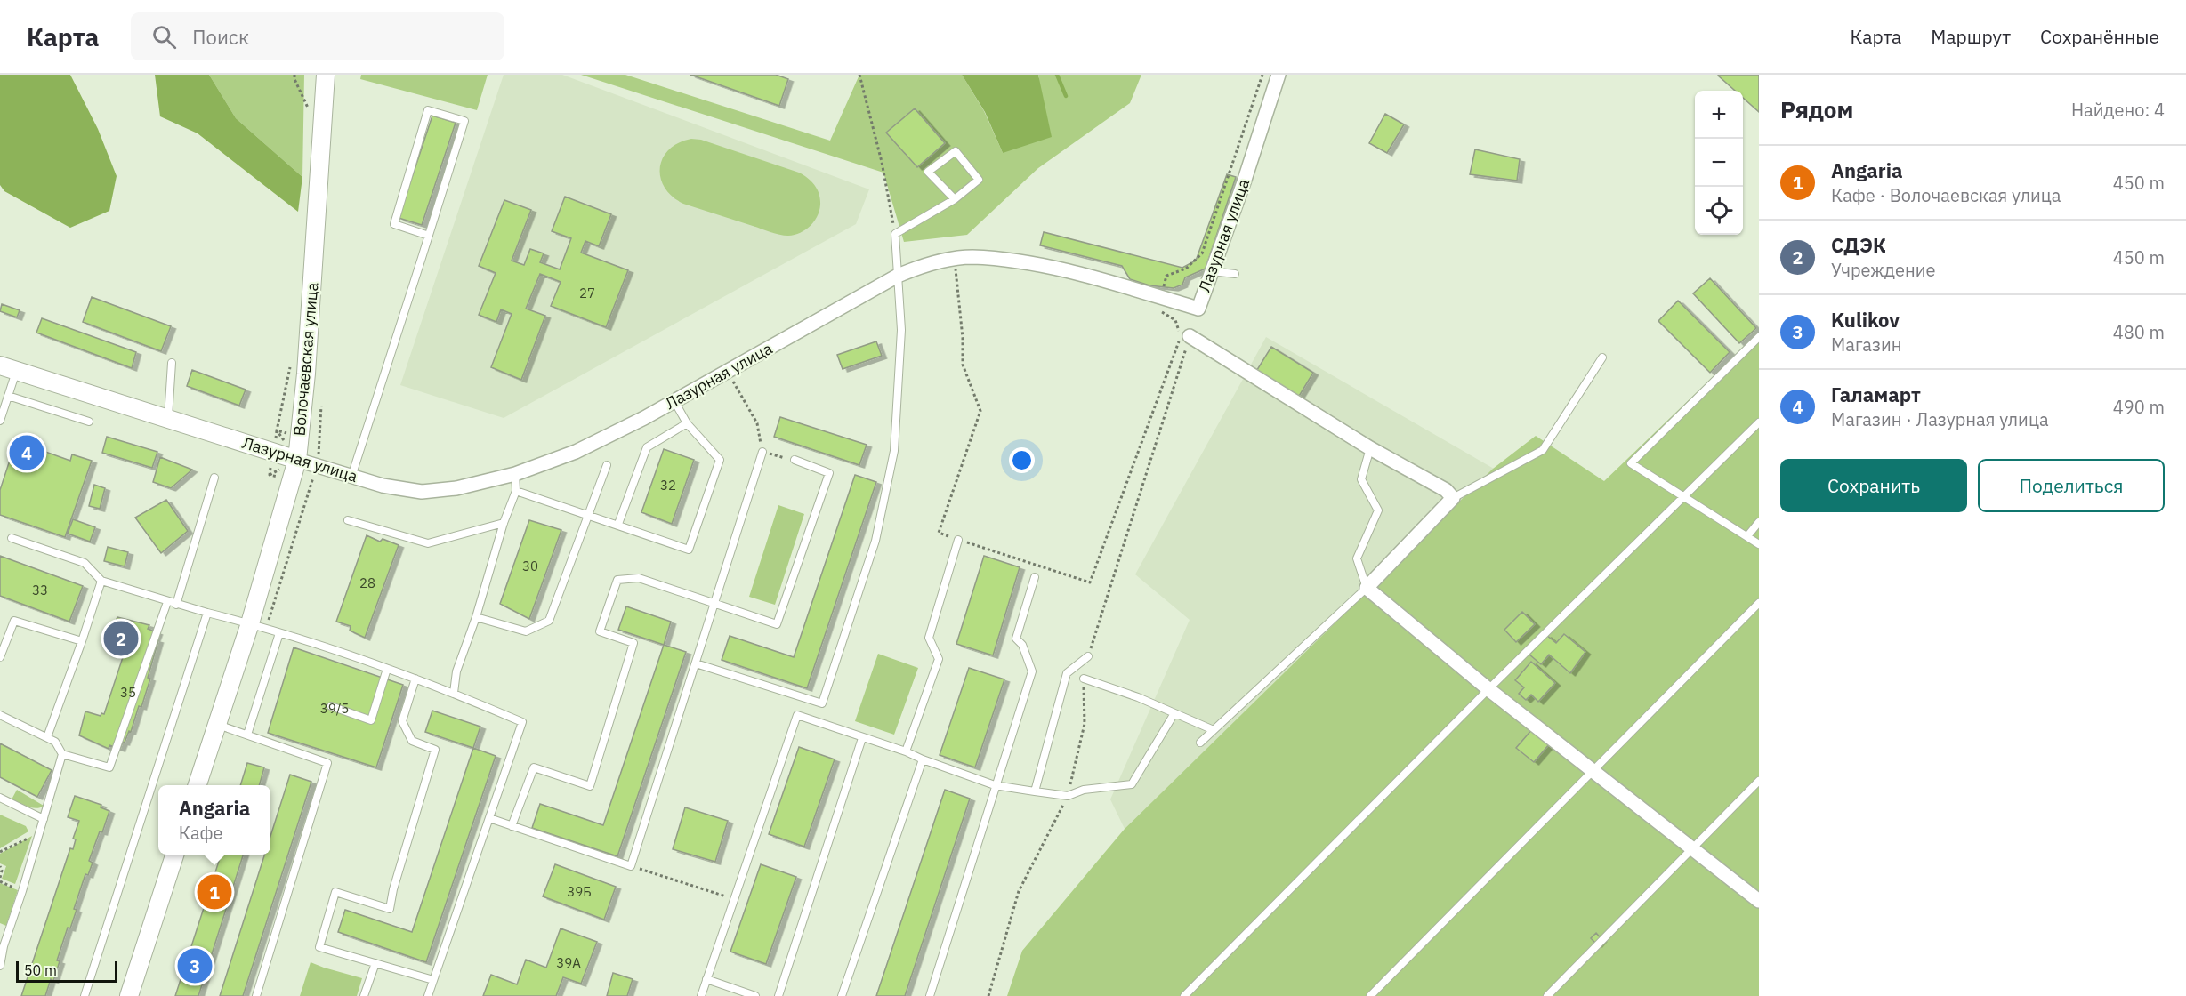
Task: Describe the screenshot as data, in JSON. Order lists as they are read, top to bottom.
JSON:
{
  "streets": {
    "street": ["Лазурная улица", "Волочаевская улица"]
  },
  "crossings": [
    ["Лазурная улица", "Волочаевская улица"]
  ],
  "house_numbers": [
    "27",
    "32",
    "30",
    "28",
    "33",
    "35",
    "39/5",
    "39Б",
    "39А"
  ],
  "scale_bar": "50 m",
  "page": {
    "header": "Карта",
    "search": "Поиск",
    "nav": ["Карта", "Маршрут", "Сохранённые"],
    "heading": ["Рядом", "Найдено: 4"],
    "map_buttons": ["+", "−"],
    "list": [
      {
        "mark": "1",
        "name": "Angaria",
        "note": "Кафе · Волочаевская улица",
        "value": "450 m"
      },
      {
        "mark": "2",
        "name": "СДЭК",
        "note": "Учреждение",
        "value": "450 m"
      },
      {
        "mark": "3",
        "name": "Kulikov",
        "note": "Магазин",
        "value": "480 m"
      },
      {
        "mark": "4",
        "name": "Галамарт",
        "note": "Магазин · Лазурная улица",
        "value": "490 m"
      }
    ],
    "pins": [
      "4",
      "2",
      "1",
      "3"
    ],
    "buttons": ["Сохранить", "Поделиться"],
    "popup": ["Angaria", "Кафе"],
    "scale": "50 m"
  }
}
